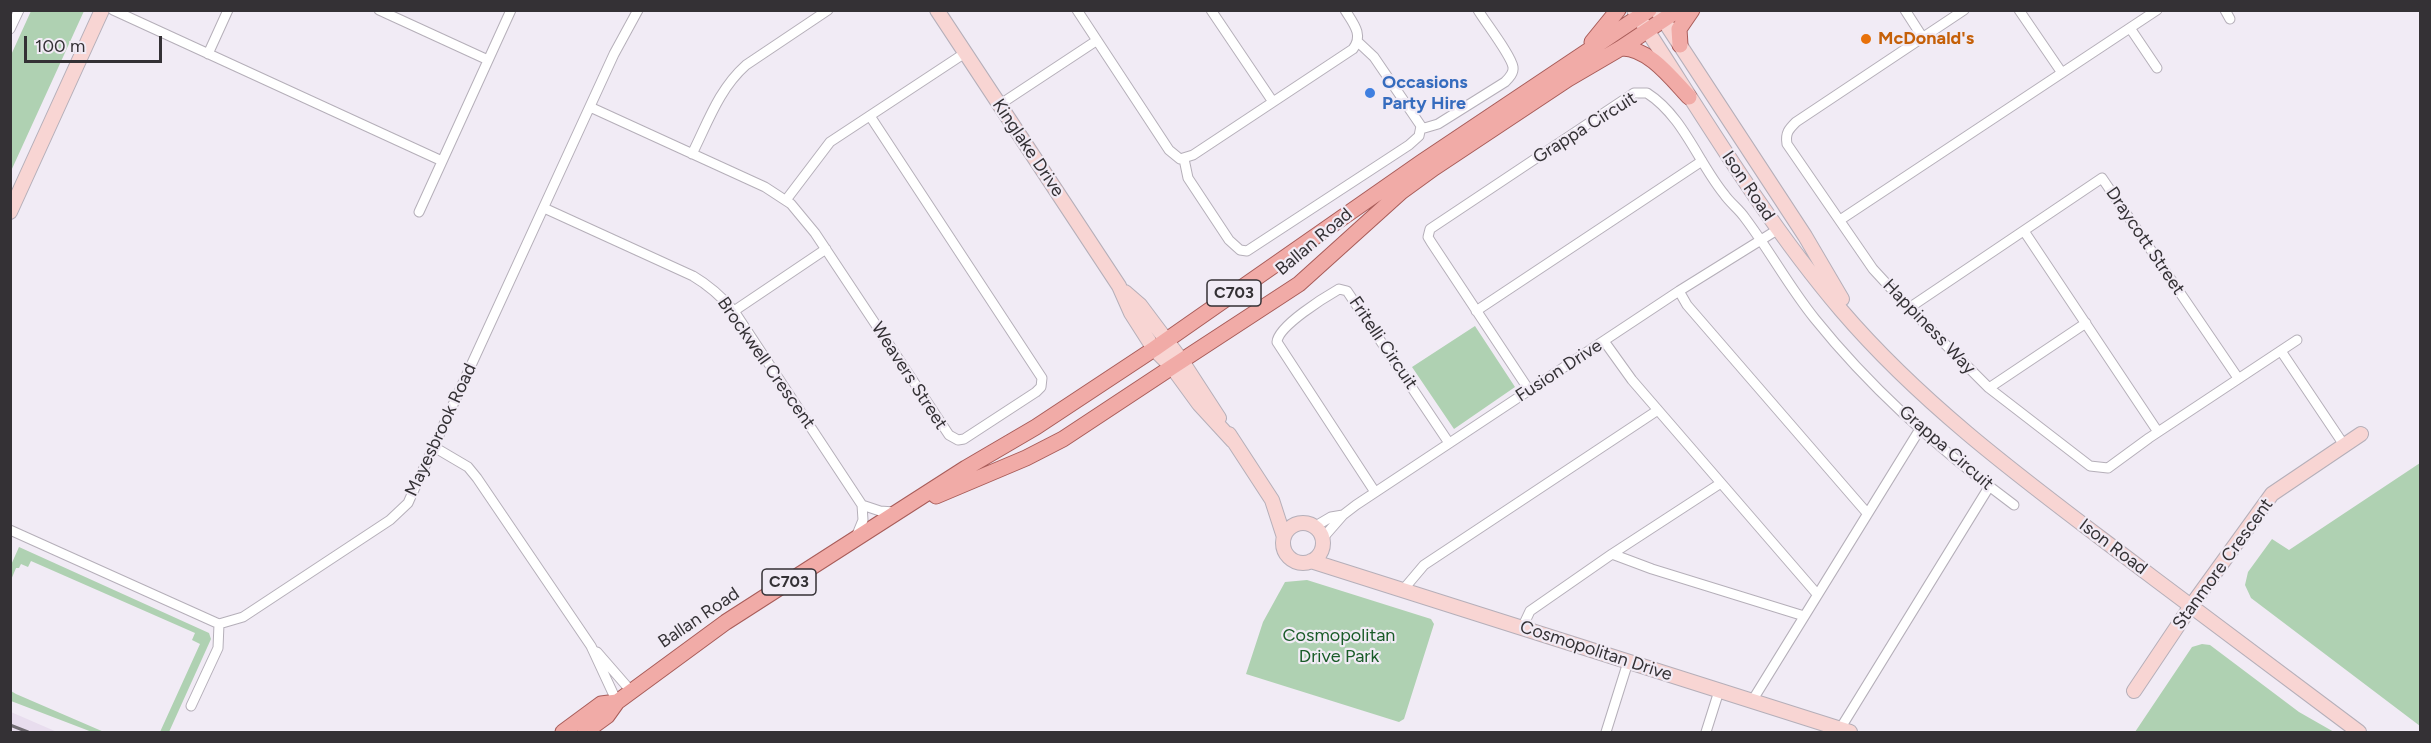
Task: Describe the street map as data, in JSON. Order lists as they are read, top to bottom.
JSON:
{
  "streets": {
    "main road": ["Ballan Road", "C703"],
    "street": [
      "Grappa Circuit",
      "Kinglake Drive",
      "Ison Road",
      "Draycott Street",
      "Happiness Way",
      "Fritelli Circuit",
      "Brockwell Crescent",
      "Fusion Drive",
      "Weavers Street",
      "Mayesbrook Road",
      "Stanmore Crescent",
      "Cosmopolitan Drive"
    ]
  },
  "crossings": [
    ["Grappa Circuit", "Fusion Drive"],
    ["Kinglake Drive", "Ballan Road"],
    ["Ison Road", "Ballan Road"],
    ["Ison Road", "Fusion Drive"],
    ["Ison Road", "Stanmore Crescent"],
    ["Draycott Street", "Happiness Way"],
    ["Fritelli Circuit", "Fusion Drive"],
    ["Brockwell Crescent", "Mayesbrook Road"],
    ["Fusion Drive", "Cosmopolitan Drive"],
    ["Weavers Street", "Mayesbrook Road"]
  ],
  "parks": ["Cosmopolitan Drive Park"],
  "places": ["McDonald's", "Occasions Party Hire"],
  "scale_bar": "100 m"
}
